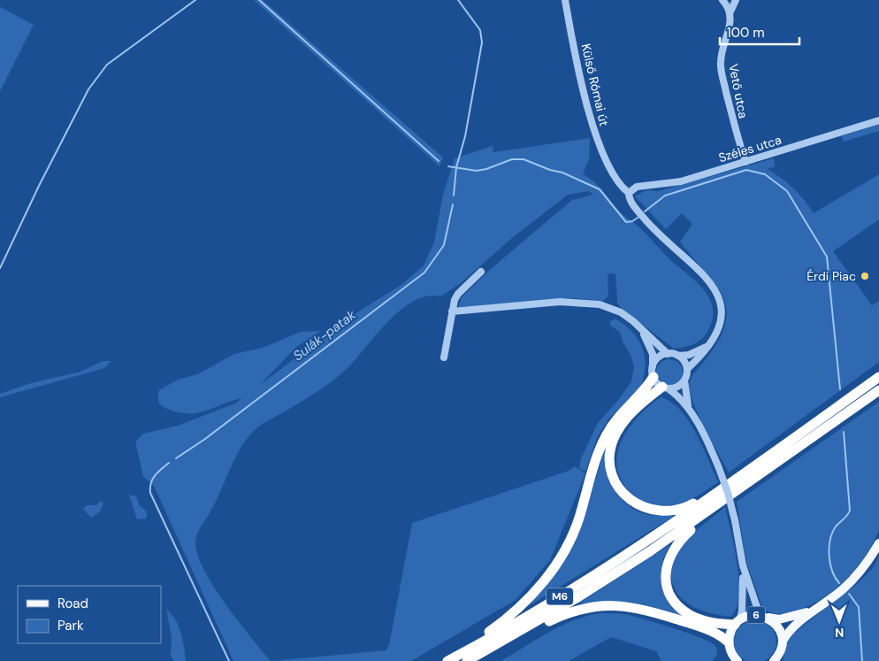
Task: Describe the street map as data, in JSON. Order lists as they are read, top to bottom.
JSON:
{
  "streets": {
    "highway": ["M6"],
    "main road": ["6"],
    "street": ["Külső Római út", "Vető utca", "Széles utca"]
  },
  "crossings": [
    ["Külső Római út", "Széles utca"],
    ["Vető utca", "Széles utca"]
  ],
  "water": ["Sulák-patak"],
  "places": ["Érdi Piac"],
  "legend": ["Road", "Park"],
  "scale_bar": "100 m",
  "north": "bottom"
}
